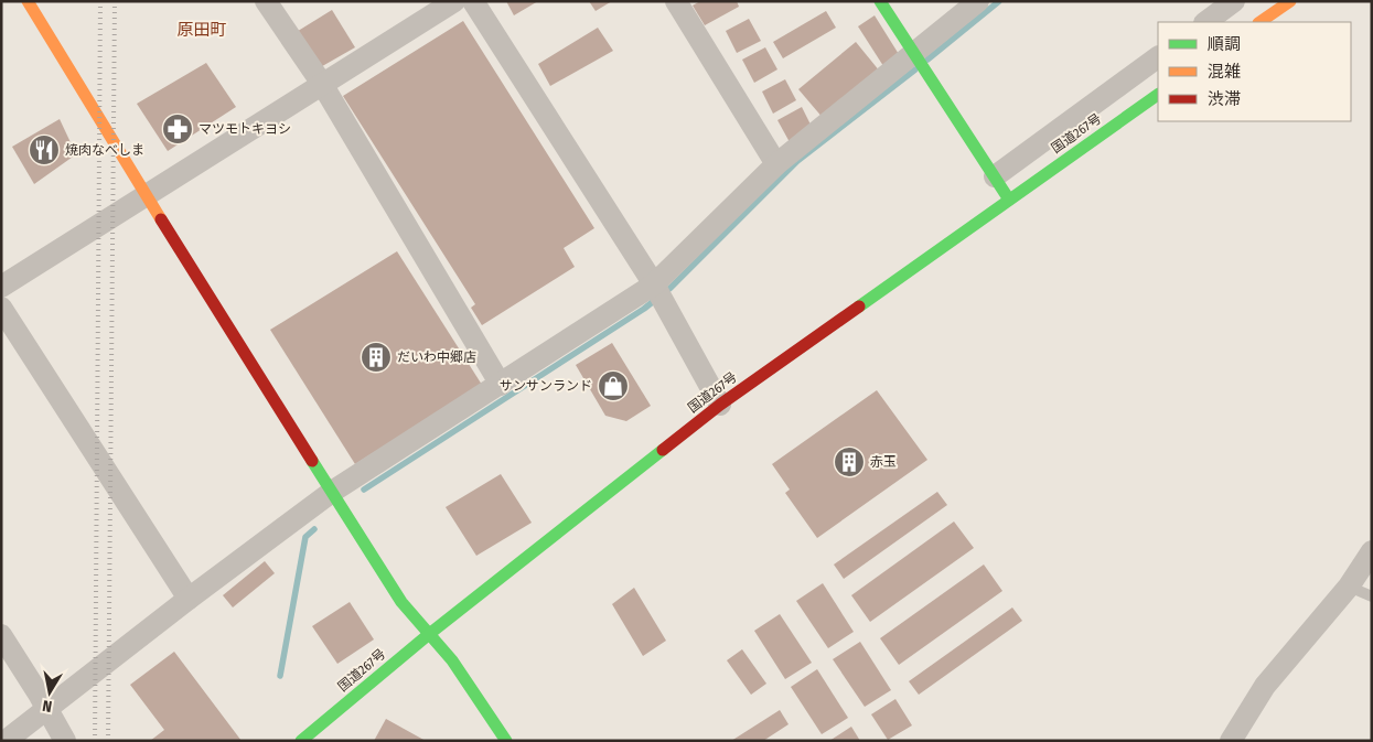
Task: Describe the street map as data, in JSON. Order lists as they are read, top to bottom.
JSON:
{
  "streets": {
    "main road": ["国道267号"]
  },
  "districts": ["原田町"],
  "places": {
    "pharmacy": ["マツモトキヨシ"],
    "restaurant": ["焼肉なべしま"],
    "building": ["だいわ中郷店", "赤玉"],
    "shop": ["サンサンランド"]
  },
  "legend": ["順調", "混雑", "渋滞"],
  "north": "bottom"
}
